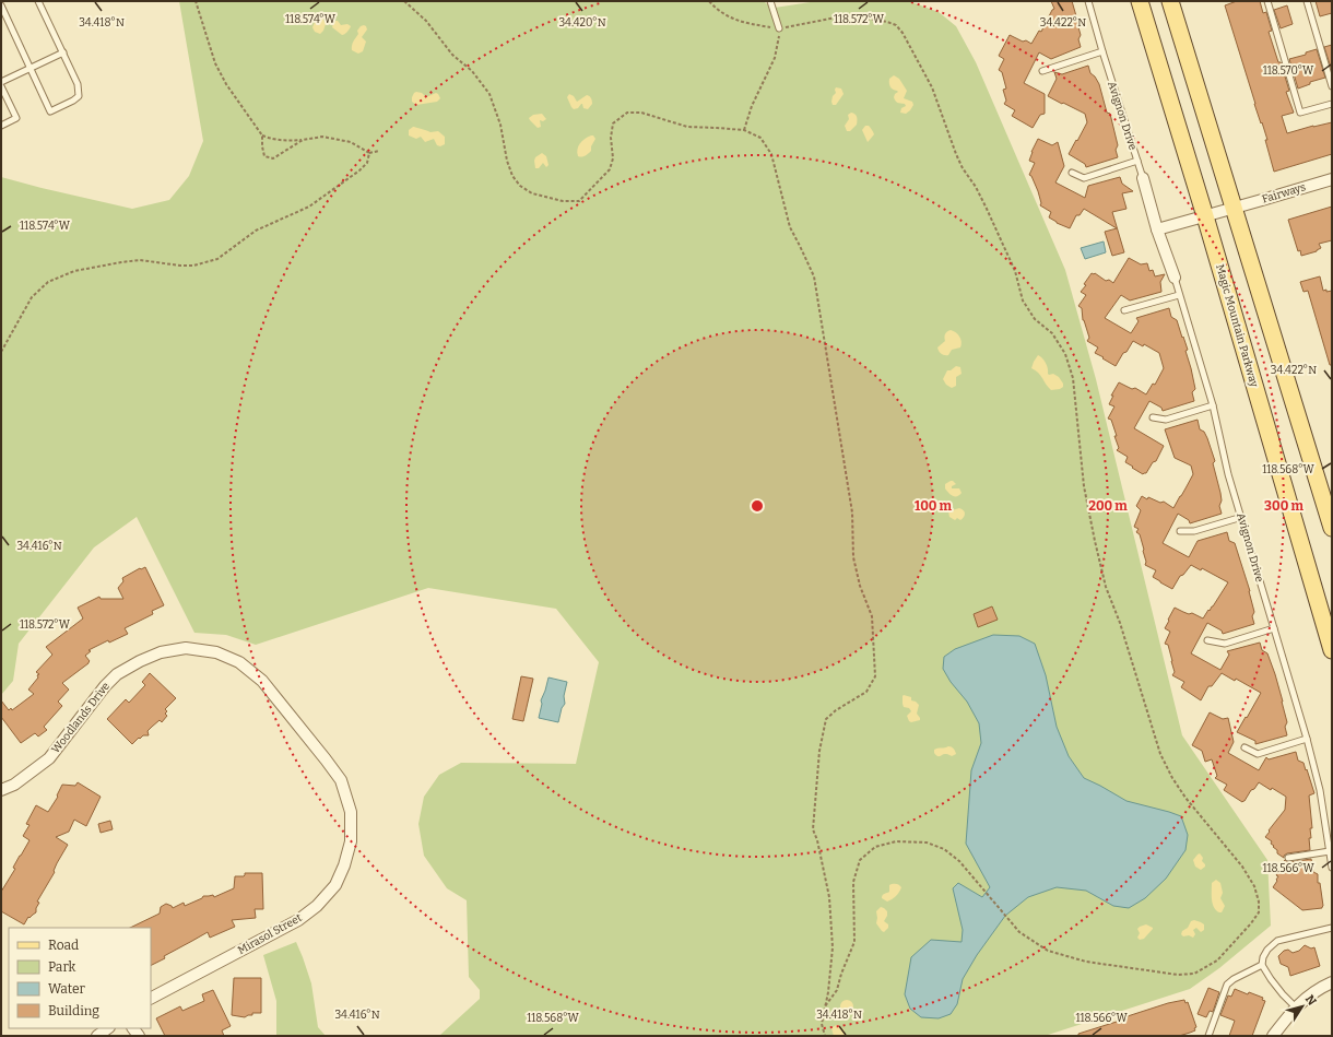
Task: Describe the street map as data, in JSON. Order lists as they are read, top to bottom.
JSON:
{
  "streets": {
    "main road": ["Magic Mountain Parkway"],
    "street": [
      "Avignon Drive",
      "Fairways",
      "Woodlands Drive",
      "Mirasol Street"
    ]
  },
  "crossings": [
    ["Woodlands Drive", "Mirasol Street"]
  ],
  "legend": [
    "Road",
    "Park",
    "Water",
    "Building"
  ],
  "north": "top right",
  "coordinates": [
    "118.574°W",
    "118.572°W",
    "34.422°N",
    "34.418°N",
    "34.420°N",
    "118.570°W",
    "118.568°W",
    "34.416°N",
    "118.566°W"
  ],
  "rings": ["100 m", "200 m", "300 m"]
}
